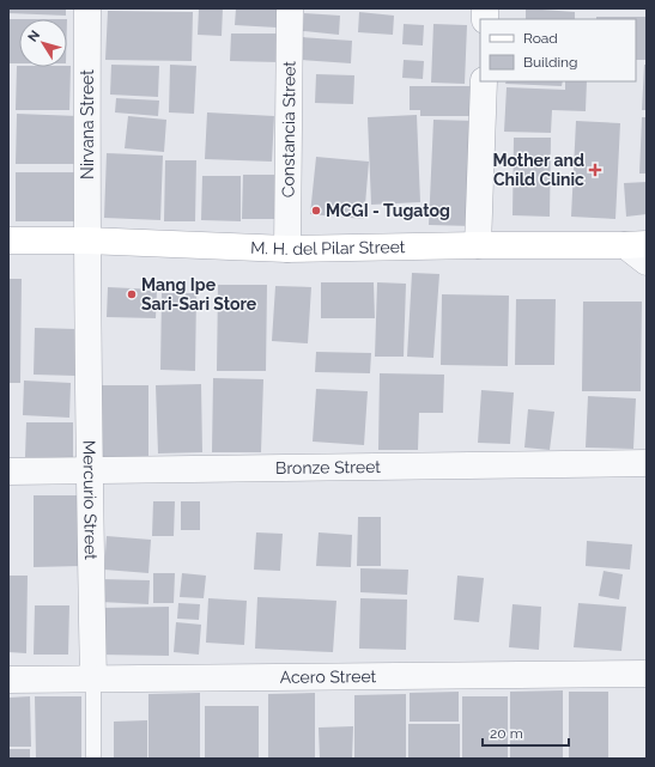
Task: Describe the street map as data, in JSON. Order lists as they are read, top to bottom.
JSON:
{
  "streets": {
    "main road": ["M. H. del Pilar Street"],
    "street": [
      "Nirvana Street",
      "Constancia Street",
      "Bronze Street",
      "Mercurio Street",
      "Acero Street"
    ]
  },
  "crossings": [
    ["Nirvana Street", "M. H. del Pilar Street"],
    ["Nirvana Street", "Mercurio Street"],
    ["Constancia Street", "M. H. del Pilar Street"],
    ["M. H. del Pilar Street", "Mercurio Street"],
    ["Bronze Street", "Mercurio Street"],
    ["Mercurio Street", "Acero Street"]
  ],
  "places": {
    "health": ["Mother and Child Clinic"],
    "other": ["MCGI - Tugatog", "Mang Ipe Sari-Sari Store"]
  },
  "legend": ["Road", "Building"],
  "scale_bar": "20 m",
  "north": "top left"
}
